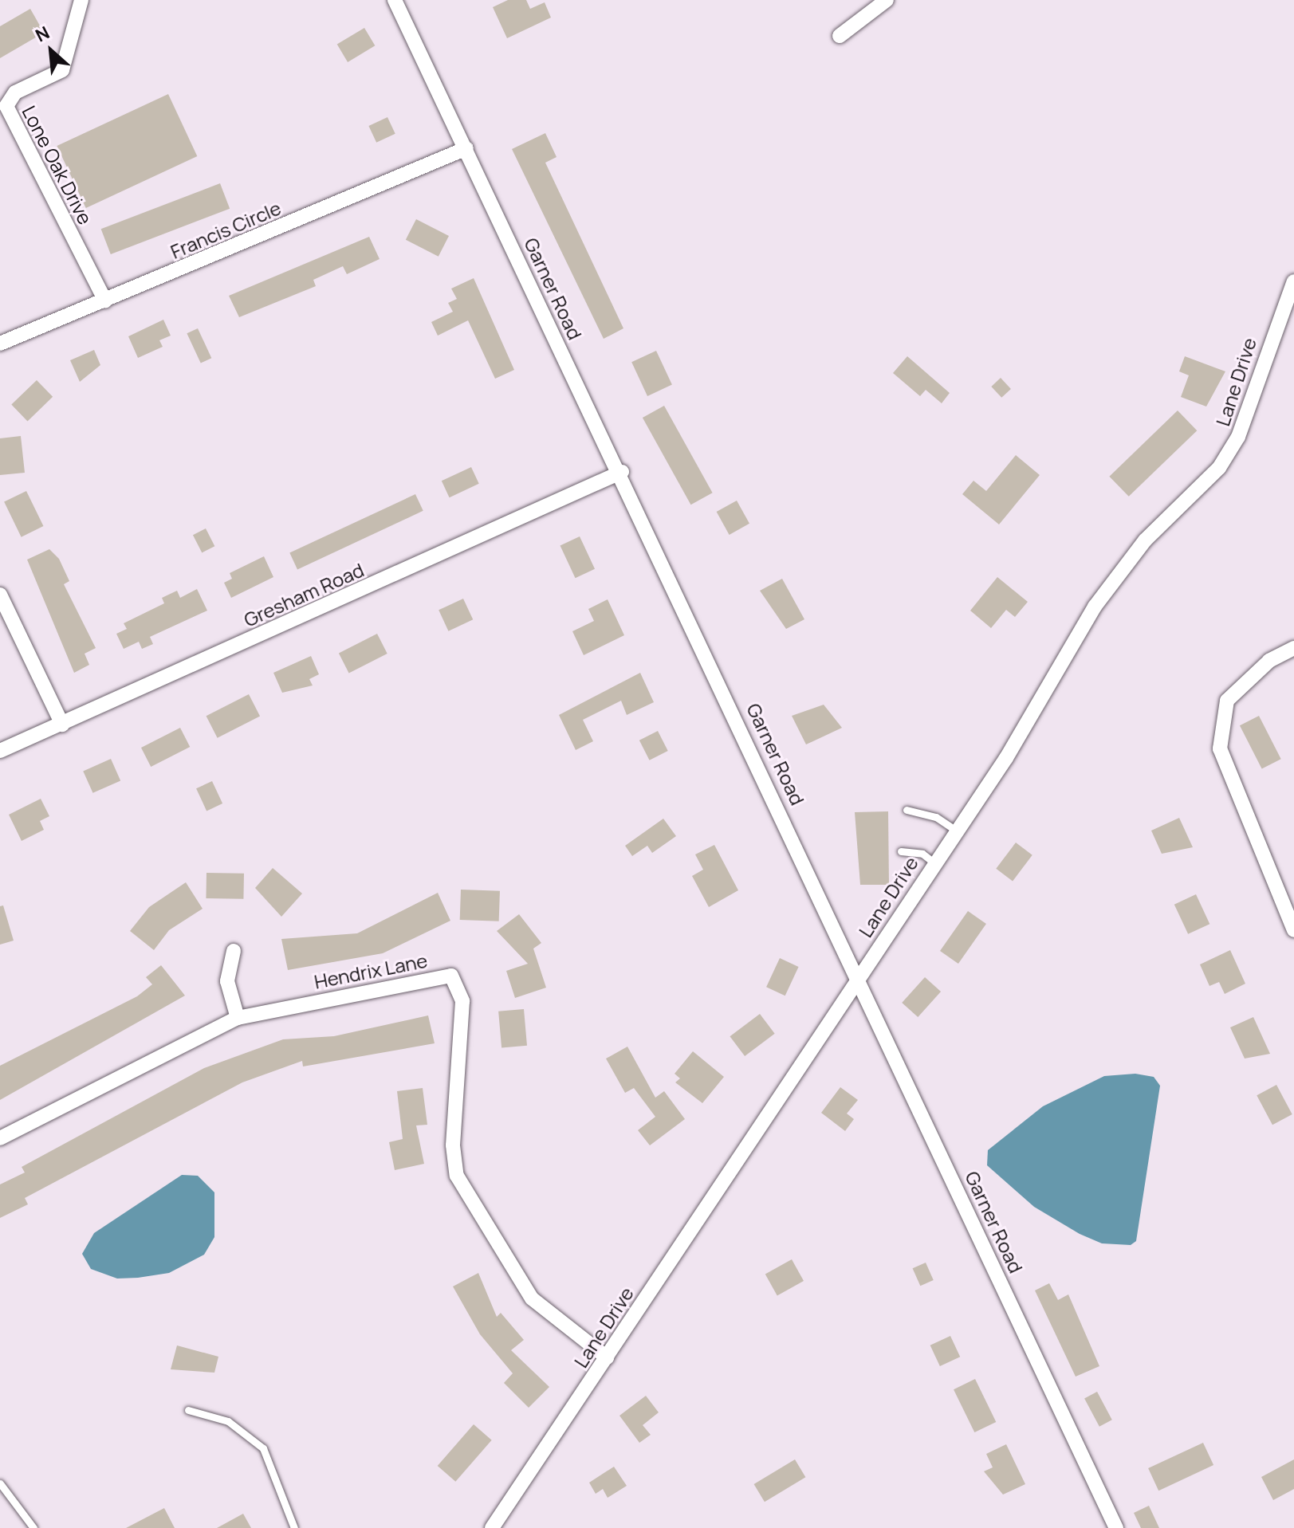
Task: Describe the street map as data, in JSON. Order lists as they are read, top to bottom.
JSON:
{
  "streets": {
    "street": [
      "Lone Oak Drive",
      "Francis Circle",
      "Garner Road",
      "Lane Drive",
      "Gresham Road",
      "Hendrix Lane"
    ]
  },
  "crossings": [
    ["Lone Oak Drive", "Francis Circle"],
    ["Francis Circle", "Garner Road"],
    ["Garner Road", "Lane Drive"],
    ["Garner Road", "Gresham Road"],
    ["Lane Drive", "Hendrix Lane"]
  ],
  "north": "top left"
}
